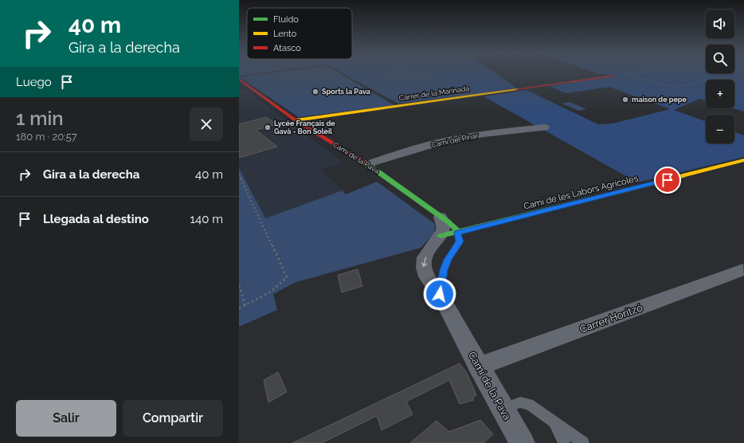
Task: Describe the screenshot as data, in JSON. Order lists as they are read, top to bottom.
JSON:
{
  "streets": {
    "street": [
      "Carrer de la Marinada",
      "Camí del Pinar",
      "Camí de la Pava",
      "Camí de les Labors Agrícoles",
      "Carrer Horitzó"
    ]
  },
  "crossings": [
    ["Carrer de la Marinada", "Camí de la Pava"],
    ["Camí del Pinar", "Camí de la Pava"],
    ["Camí de la Pava", "Camí de les Labors Agrícoles"],
    ["Camí de la Pava", "Carrer Horitzó"]
  ],
  "places": ["Sports la Pava", "maison de pepe", "Lycée Français de Gavà - Bon Soleil"],
  "legend": ["Fluido", "Lento", "Atasco"],
  "page": {
    "turn": ["40 m", "Gira a la derecha"],
    "map_buttons": ["+", "−"],
    "then": "Luego",
    "heading": ["1 min", "180 m · 20:57"],
    "list": [
      {
        "name": "Gira a la derecha",
        "value": "40 m"
      },
      {
        "name": "Llegada al destino",
        "value": "140 m"
      }
    ],
    "buttons": ["Salir", "Compartir"]
  }
}
